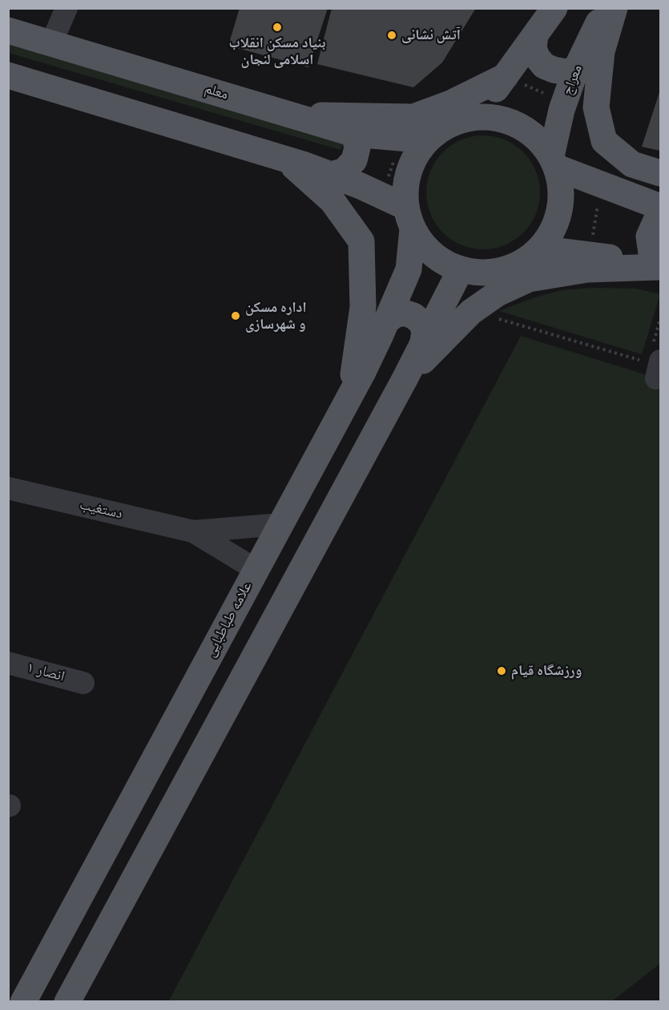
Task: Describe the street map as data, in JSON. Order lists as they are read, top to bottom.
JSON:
{
  "streets": {
    "main road": ["معراج", "معلم", "علامه طباطبایی"],
    "street": ["دستغیب", "انصار ۱"]
  },
  "crossings": [
    ["معراج", "معلم"],
    ["معراج", "علامه طباطبایی"],
    ["معلم", "علامه طباطبایی"]
  ],
  "places": [
    "بنیاد مسکن انقلاب اسلامی لنجان",
    "آتش نشانی",
    "اداره مسکن و شهرسازی",
    "ورزشگاه قیام"
  ]
}
